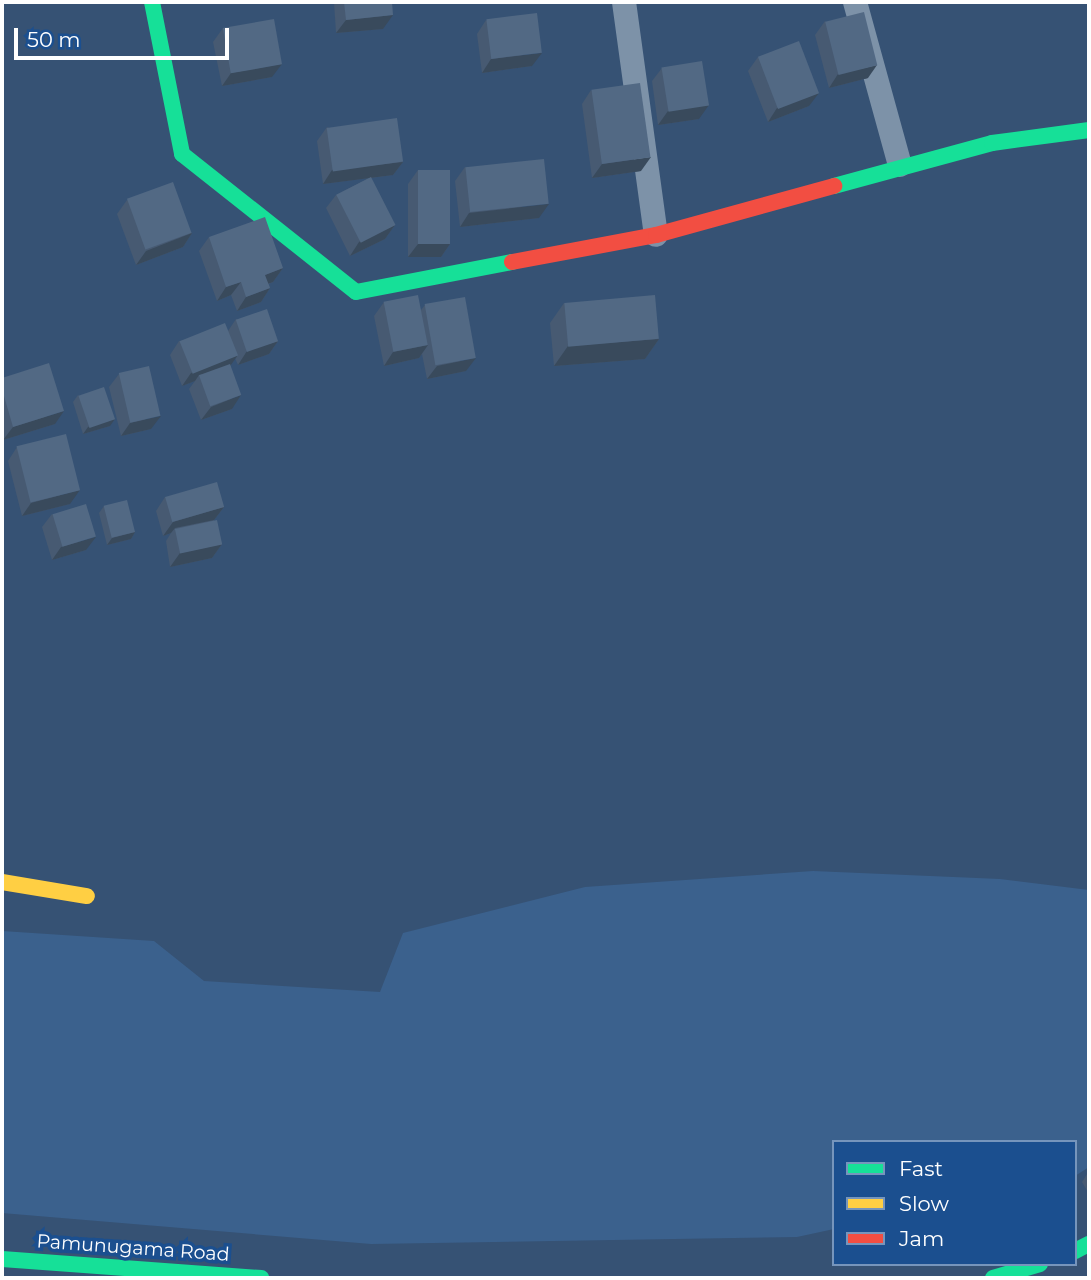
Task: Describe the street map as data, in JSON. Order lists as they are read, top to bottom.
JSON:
{
  "streets": {
    "street": ["Pamunugama Road"]
  },
  "legend": ["Fast", "Slow", "Jam"],
  "scale_bar": "50 m"
}
